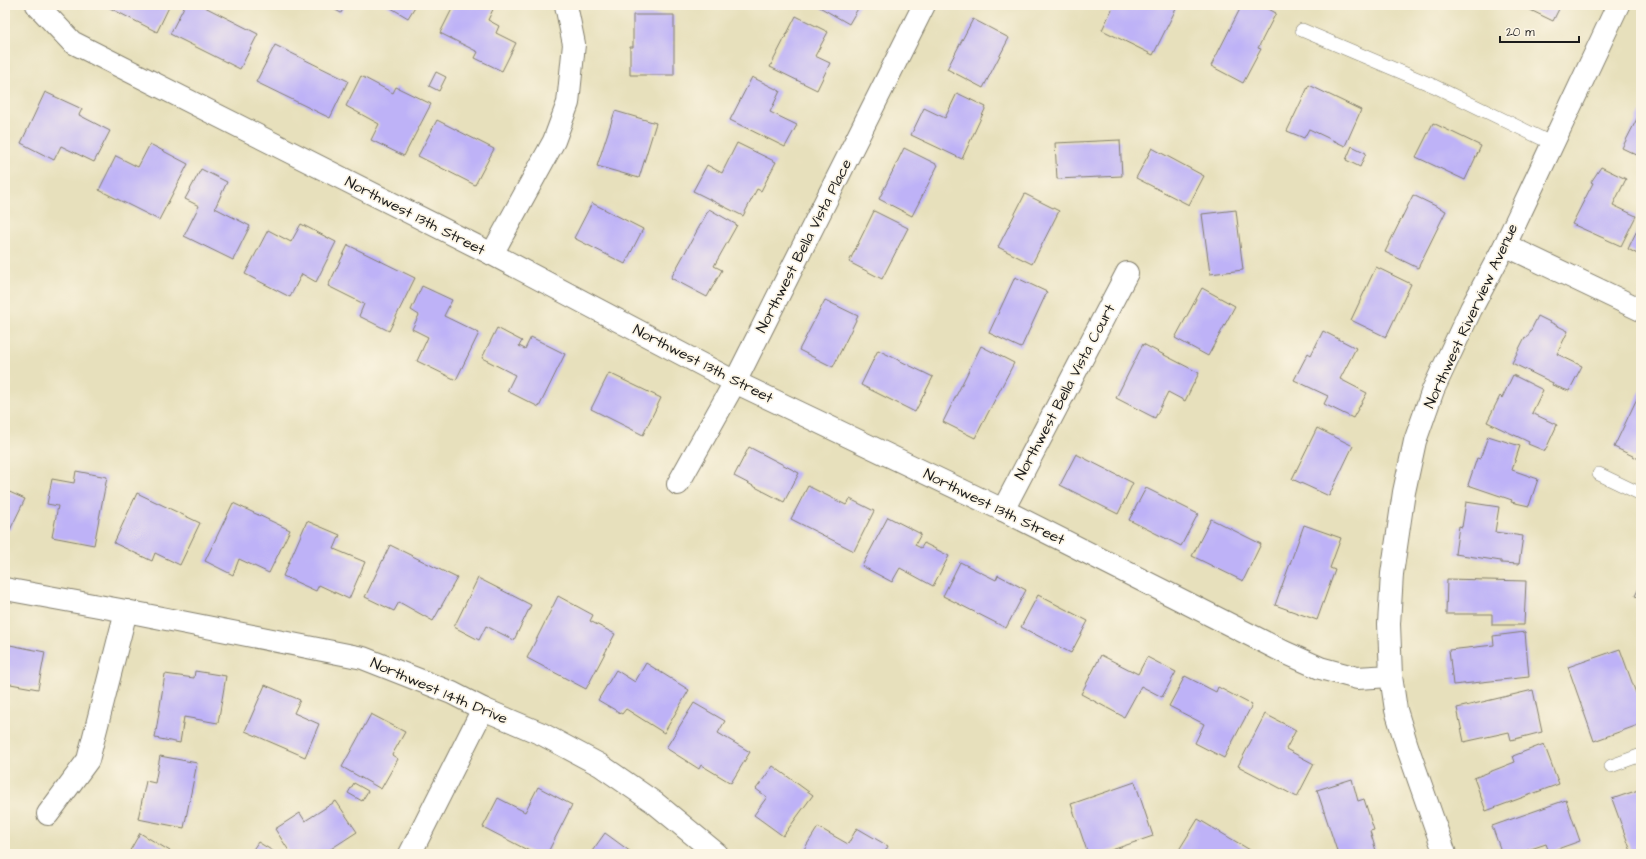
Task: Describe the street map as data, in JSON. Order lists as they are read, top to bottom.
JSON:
{
  "streets": {
    "street": [
      "Northwest 13th Street",
      "Northwest Bella Vista Place",
      "Northwest Riverview Avenue",
      "Northwest Bella Vista Court",
      "Northwest 14th Drive"
    ]
  },
  "crossings": [
    ["Northwest 13th Street", "Northwest Bella Vista Place"],
    ["Northwest 13th Street", "Northwest Riverview Avenue"],
    ["Northwest 13th Street", "Northwest Bella Vista Court"]
  ],
  "scale_bar": "20 m"
}
